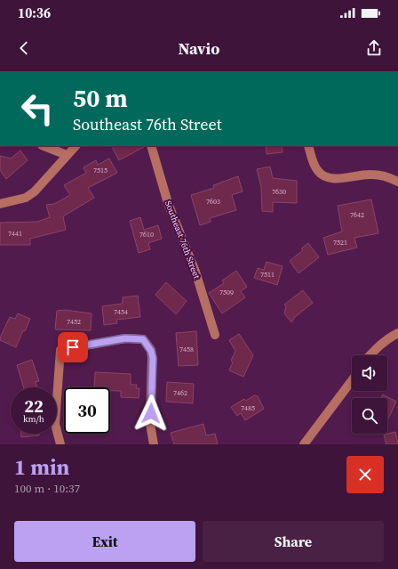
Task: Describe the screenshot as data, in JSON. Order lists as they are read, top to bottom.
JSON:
{
  "streets": {
    "street": ["Southeast 76th Street"]
  },
  "house_numbers": [
    "7515",
    "7630",
    "7603",
    "7642",
    "7441",
    "7610",
    "7521",
    "7511",
    "7509",
    "7454",
    "7452",
    "7458",
    "7462",
    "7485"
  ],
  "page": {
    "status": "10:36",
    "header": "Navio",
    "turn": ["50 m", "Southeast 76th Street"],
    "speed": "22 km/h",
    "limit": "30",
    "heading": ["1 min", "100 m · 10:37"],
    "buttons": ["Exit", "Share"]
  }
}
